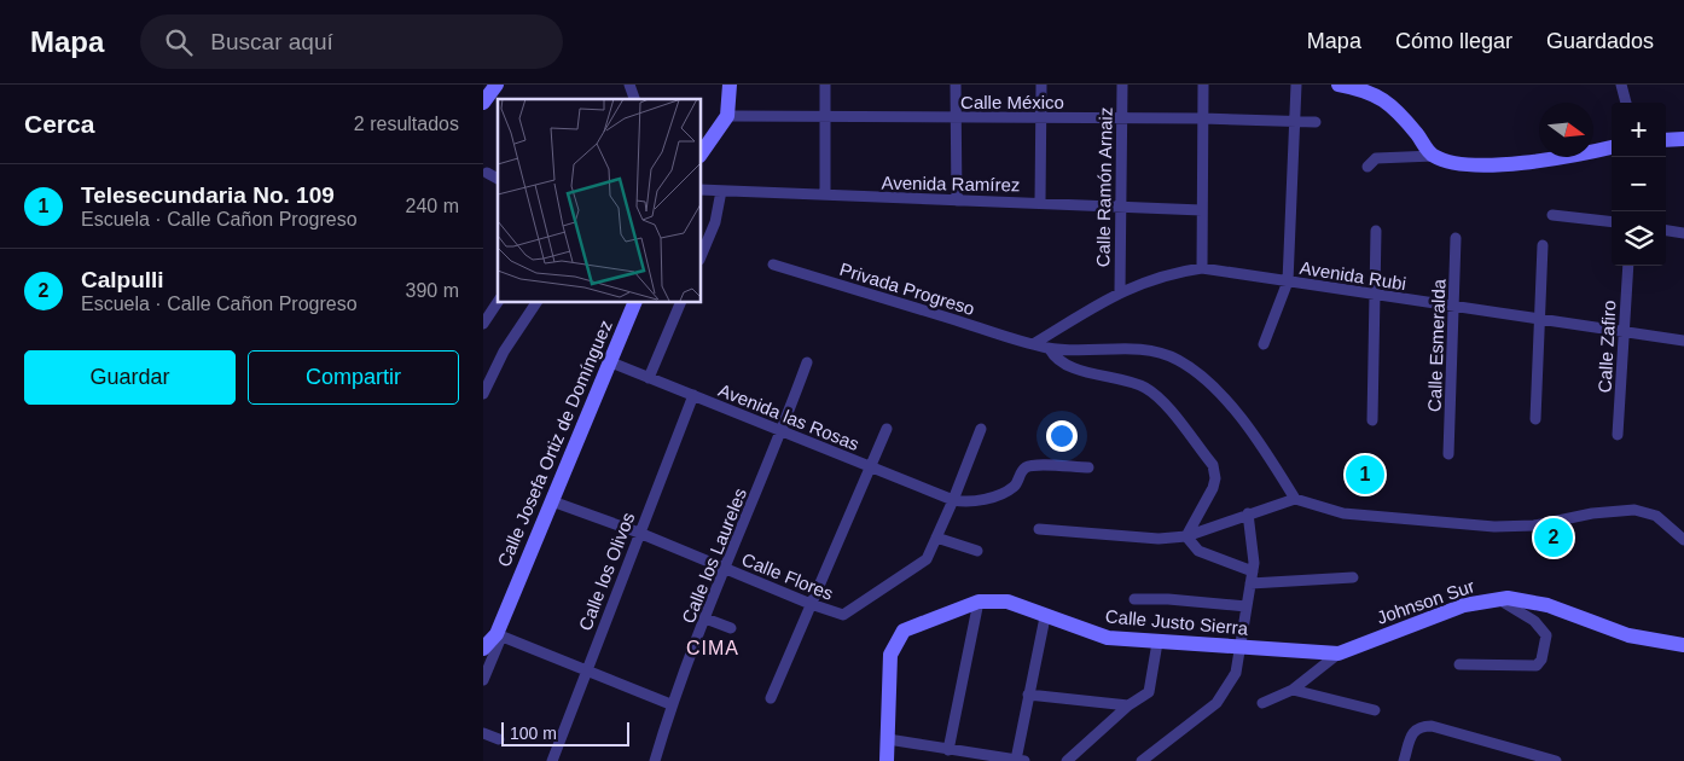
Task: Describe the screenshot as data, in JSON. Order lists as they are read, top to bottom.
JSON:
{
  "streets": {
    "street": [
      "Calle México",
      "Avenida Ramírez",
      "Calle Ramón Arnaiz",
      "Avenida Rubi",
      "Privada Progreso",
      "Calle Esmeralda",
      "Calle Zafiro",
      "Avenida las Rosas",
      "Calle Josefa Ortiz de Domínguez",
      "Calle los Laureles",
      "Calle los Olivos",
      "Calle Flores",
      "Johnson Sur",
      "Calle Justo Sierra"
    ]
  },
  "crossings": [
    ["Calle México", "Calle Ramón Arnaiz"],
    ["Avenida Ramírez", "Calle Ramón Arnaiz"],
    ["Calle Ramón Arnaiz", "Avenida Rubi"],
    ["Avenida Rubi", "Privada Progreso"],
    ["Avenida Rubi", "Calle Esmeralda"],
    ["Avenida Rubi", "Calle Zafiro"],
    ["Avenida las Rosas", "Calle Josefa Ortiz de Domínguez"],
    ["Avenida las Rosas", "Calle los Laureles"],
    ["Avenida las Rosas", "Calle los Olivos"],
    ["Calle Josefa Ortiz de Domínguez", "Calle Flores"],
    ["Calle los Laureles", "Calle Flores"],
    ["Calle los Olivos", "Calle Flores"],
    ["Johnson Sur", "Calle Justo Sierra"]
  ],
  "districts": ["CIMA"],
  "scale_bar": "100 m",
  "north": "right",
  "page": {
    "header": "Mapa",
    "search": "Buscar aquí",
    "nav": ["Mapa", "Cómo llegar", "Guardados"],
    "heading": ["Cerca", "2 resultados"],
    "map_buttons": ["+", "−"],
    "list": [
      {
        "mark": "1",
        "name": "Telesecundaria No. 109",
        "note": "Escuela · Calle Cañon Progreso",
        "value": "240 m"
      },
      {
        "mark": "2",
        "name": "Calpulli",
        "note": "Escuela · Calle Cañon Progreso",
        "value": "390 m"
      }
    ],
    "buttons": ["Guardar", "Compartir"],
    "pins": ["1", "2"],
    "scale": "100 m"
  }
}
